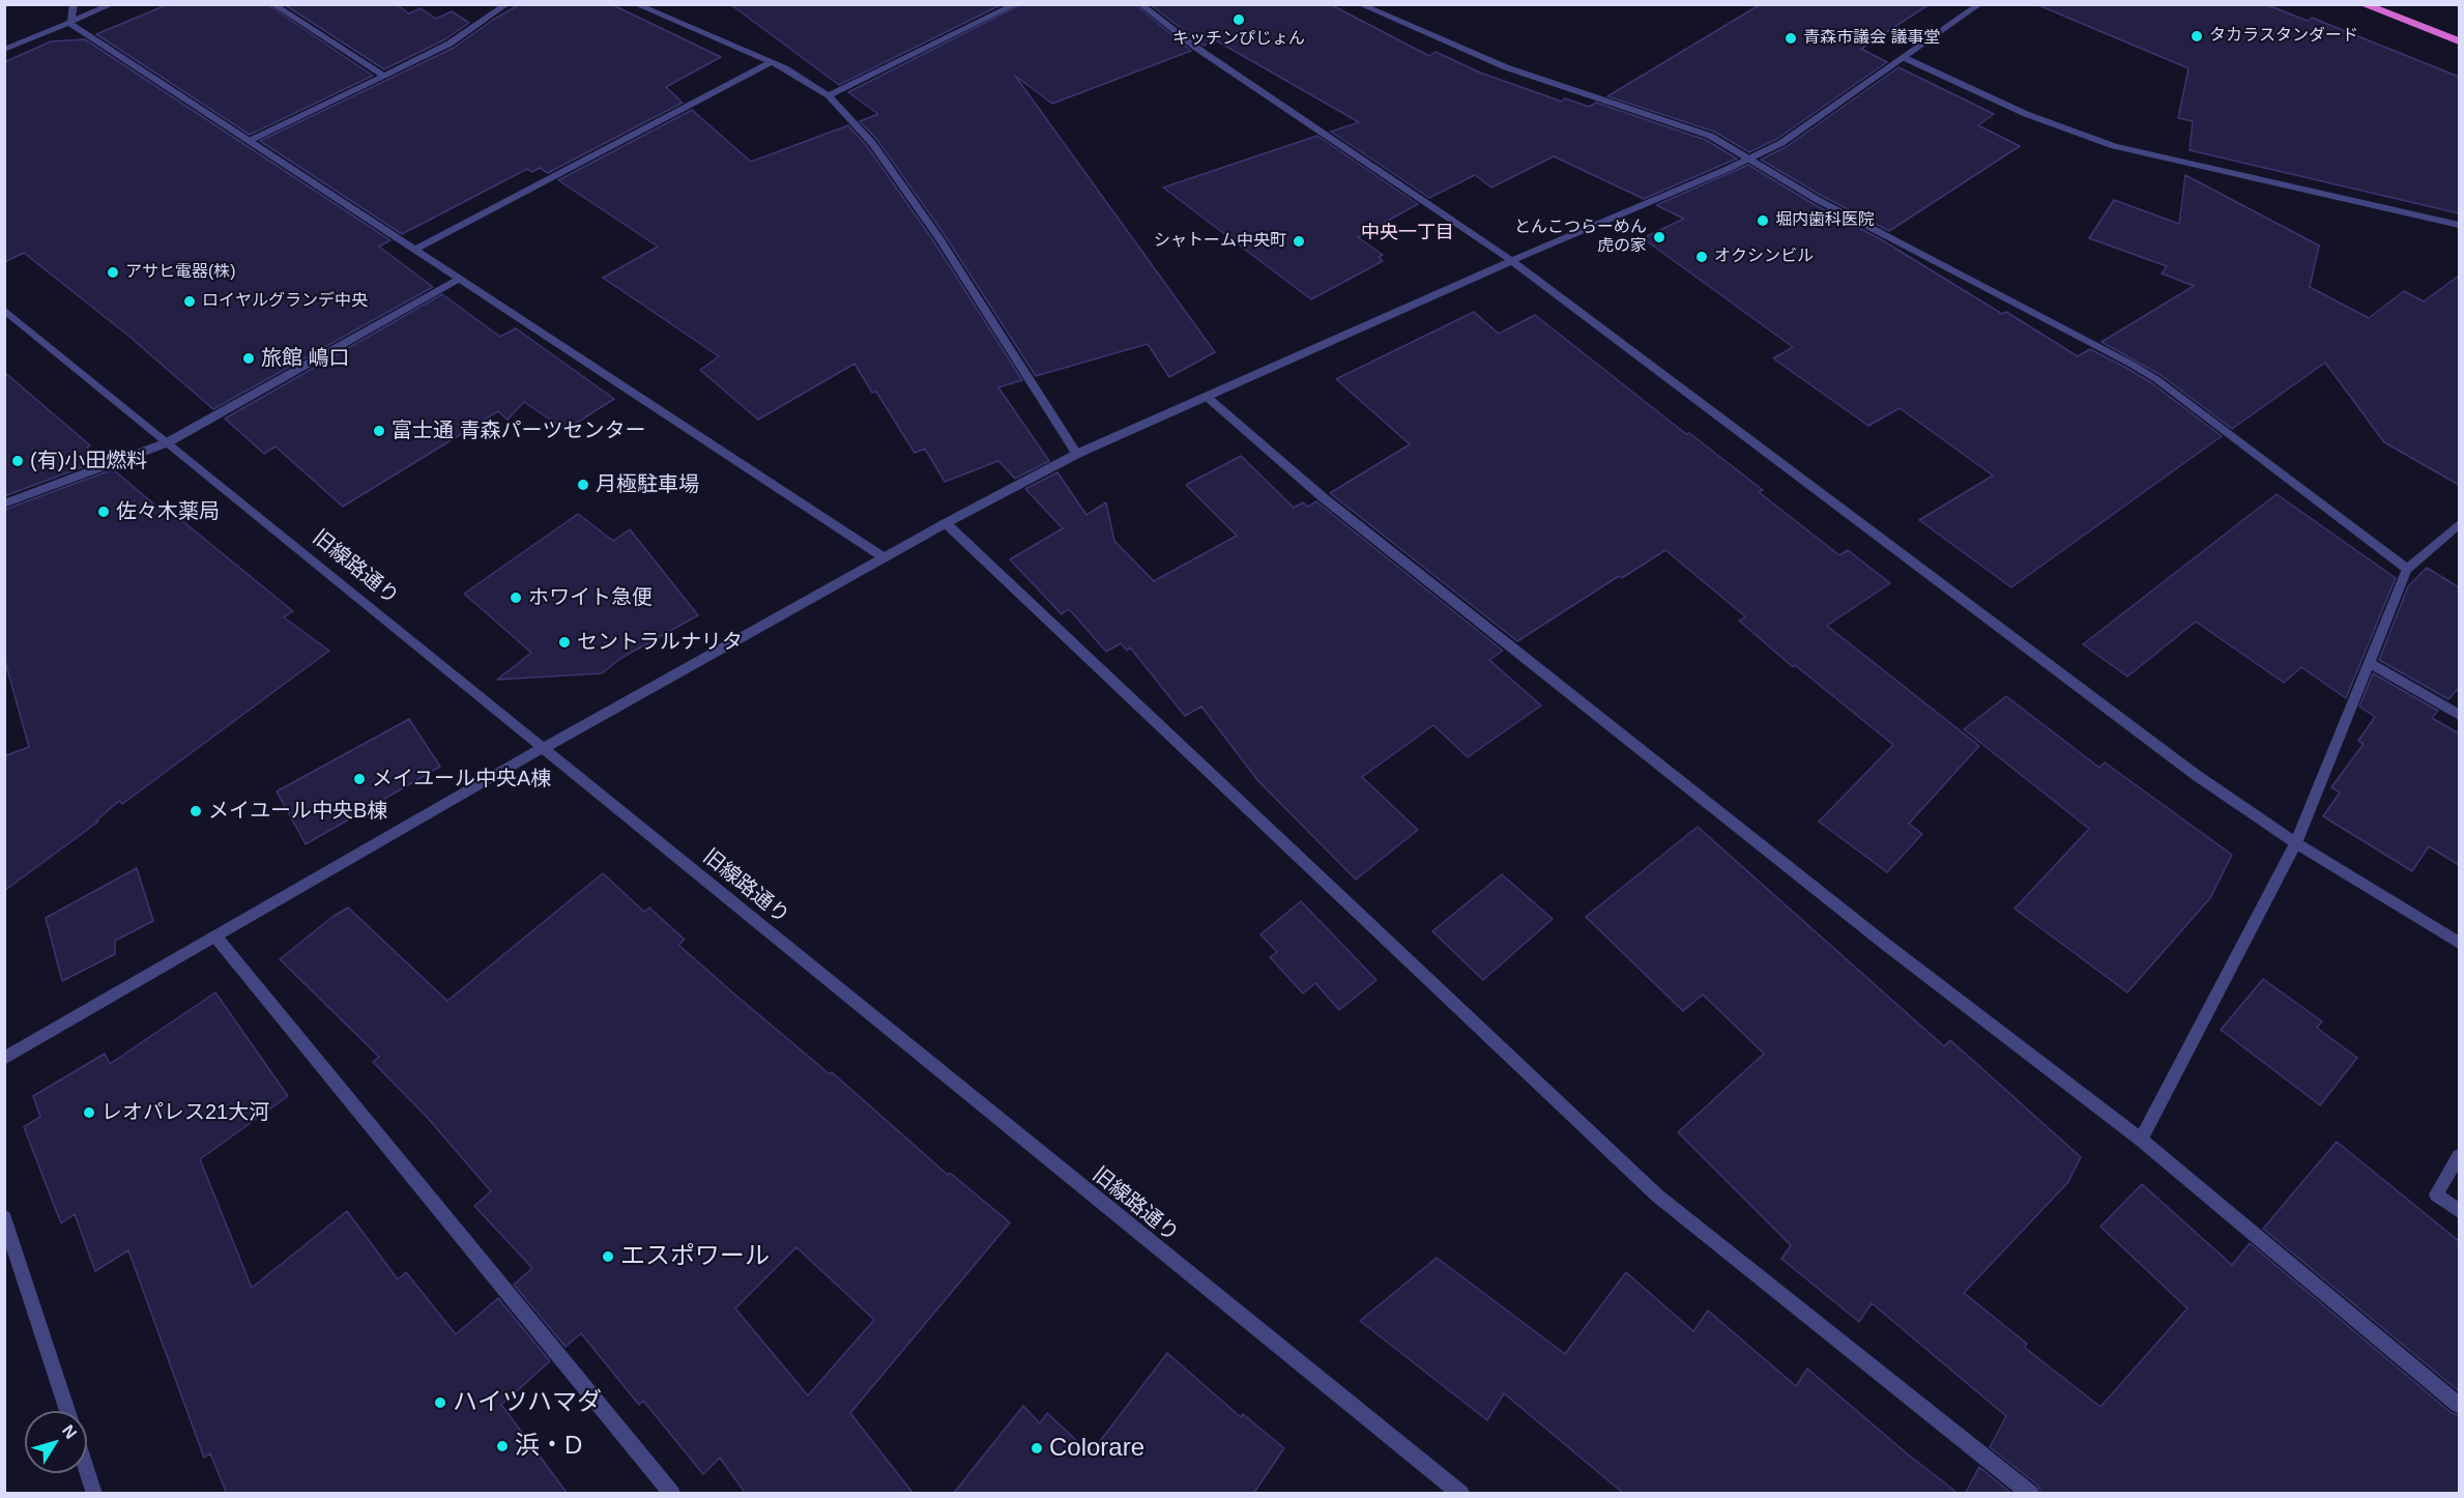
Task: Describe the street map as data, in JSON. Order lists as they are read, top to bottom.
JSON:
{
  "streets": {
    "street": ["旧線路通り"]
  },
  "districts": ["中央一丁目"],
  "places": [
    "キッチンぴじょん",
    "タカラスタンダード",
    "青森市議会 議事堂",
    "堀内歯科医院",
    "とんこつらーめん 虎の家",
    "シャトーム中央町",
    "オクシンビル",
    "アサヒ電器(株)",
    "ロイヤルグランデ中央",
    "旅館 嶋口",
    "富士通 青森パーツセンター",
    "(有)小田燃料",
    "月極駐車場",
    "佐々木薬局",
    "ホワイト急便",
    "セントラルナリタ",
    "メイユール中央A棟",
    "メイユール中央B棟",
    "レオパレス21大河",
    "エスポワール",
    "ハイツハマダ",
    "浜・D",
    "Colorare"
  ],
  "north": "top right"
}
